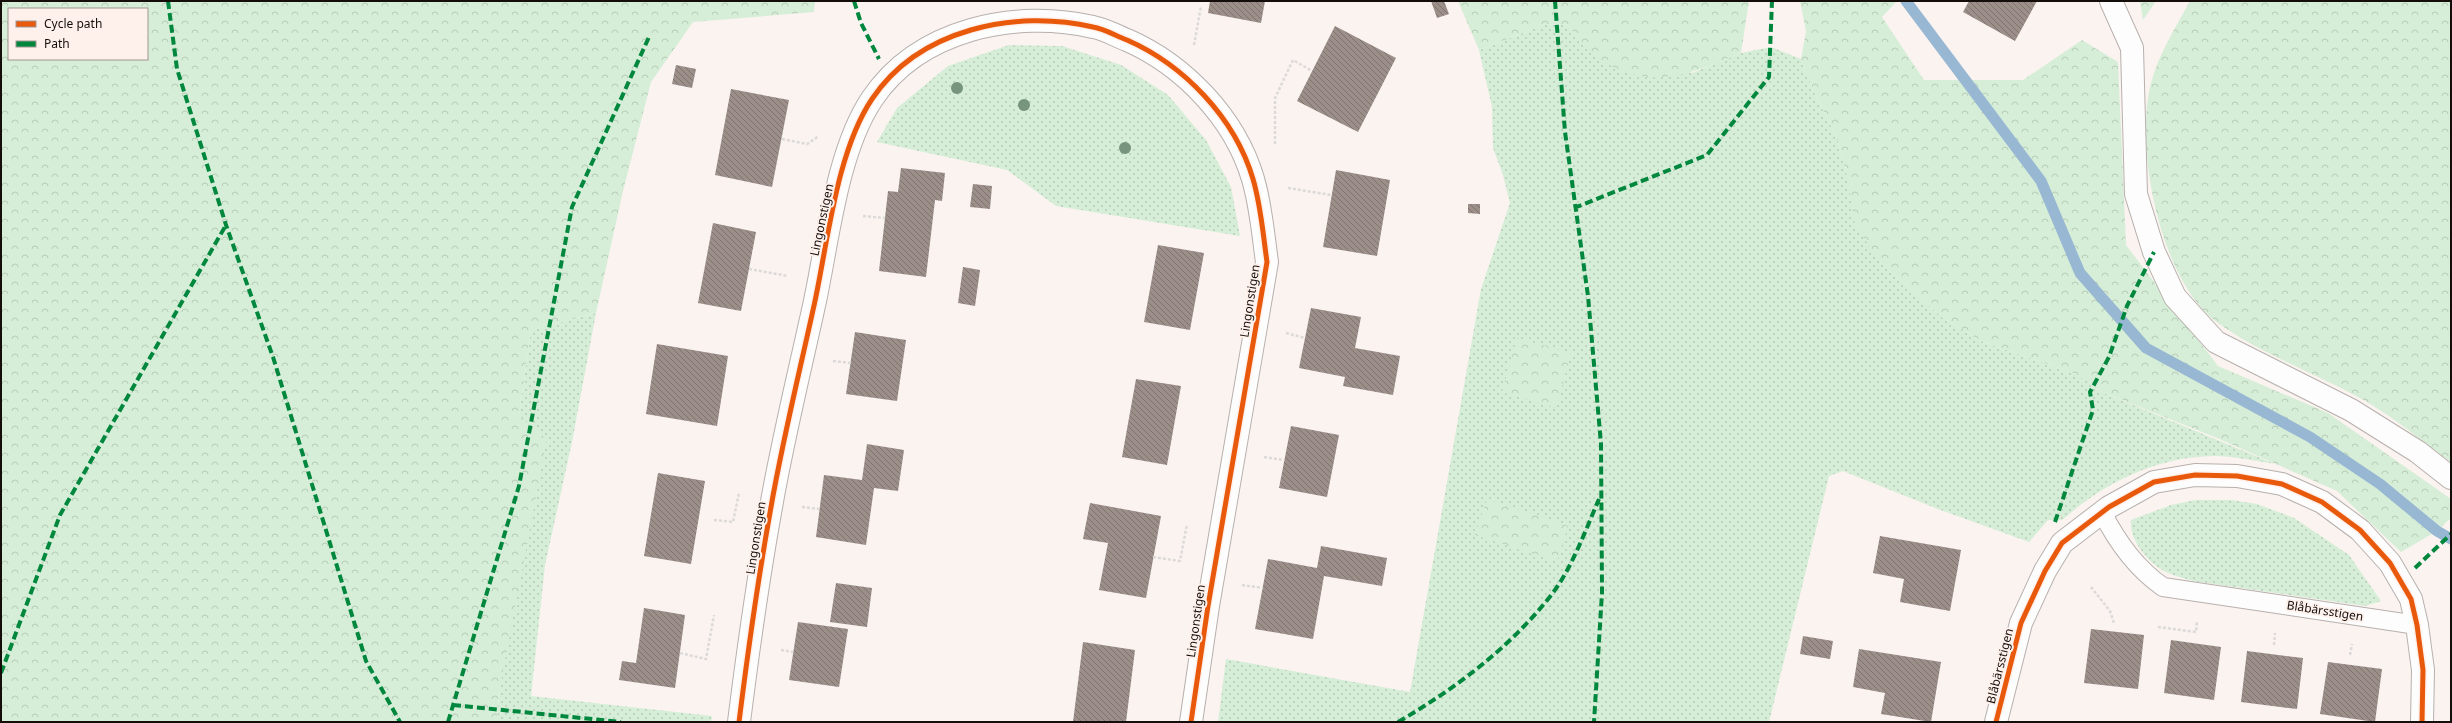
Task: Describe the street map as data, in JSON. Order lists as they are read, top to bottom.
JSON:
{
  "streets": {
    "street": ["Lingonstigen", "Blåbärsstigen"]
  },
  "legend": ["Cycle path", "Path"]
}
